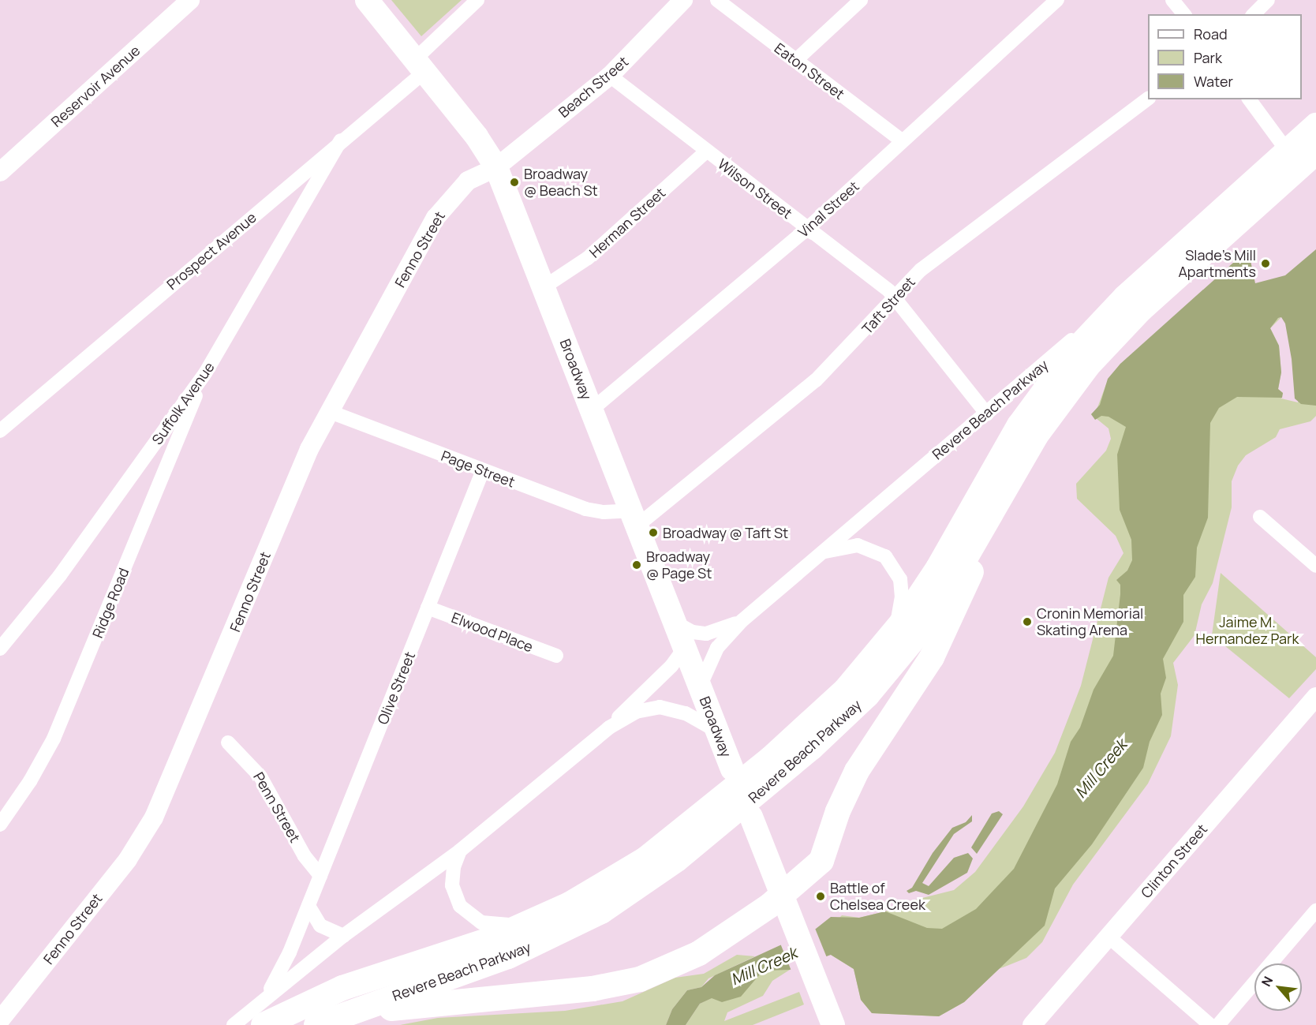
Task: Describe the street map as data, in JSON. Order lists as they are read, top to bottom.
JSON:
{
  "streets": {
    "highway": ["Revere Beach Parkway"],
    "main road": ["Broadway"],
    "street": [
      "Eaton Street",
      "Reservoir Avenue",
      "Beach Street",
      "Wilson Street",
      "Vinal Street",
      "Herman Street",
      "Fenno Street",
      "Prospect Avenue",
      "Taft Street",
      "Suffolk Avenue",
      "Page Street",
      "Ridge Road",
      "Elwood Place",
      "Olive Street",
      "Penn Street",
      "Clinton Street"
    ]
  },
  "crossings": [
    ["Eaton Street", "Vinal Street"],
    ["Beach Street", "Wilson Street"],
    ["Beach Street", "Fenno Street"],
    ["Beach Street", "Broadway"],
    ["Wilson Street", "Vinal Street"],
    ["Wilson Street", "Herman Street"],
    ["Wilson Street", "Taft Street"],
    ["Wilson Street", "Revere Beach Parkway"],
    ["Vinal Street", "Broadway"],
    ["Herman Street", "Broadway"],
    ["Fenno Street", "Broadway"],
    ["Fenno Street", "Page Street"],
    ["Prospect Avenue", "Broadway"],
    ["Prospect Avenue", "Suffolk Avenue"],
    ["Taft Street", "Broadway"],
    ["Taft Street", "Page Street"],
    ["Broadway", "Revere Beach Parkway"],
    ["Broadway", "Page Street"],
    ["Suffolk Avenue", "Ridge Road"],
    ["Page Street", "Olive Street"],
    ["Elwood Place", "Olive Street"],
    ["Olive Street", "Penn Street"]
  ],
  "water": ["Mill Creek"],
  "parks": ["Jaime M. Hernandez Park"],
  "places": [
    "Broadway @ Beach St",
    "Slade's Mill Apartments",
    "Broadway @ Taft St",
    "Broadway @ Page St",
    "Cronin Memorial Skating Arena",
    "Battle of Chelsea Creek"
  ],
  "legend": ["Road", "Park", "Water"],
  "north": "top left"
}
